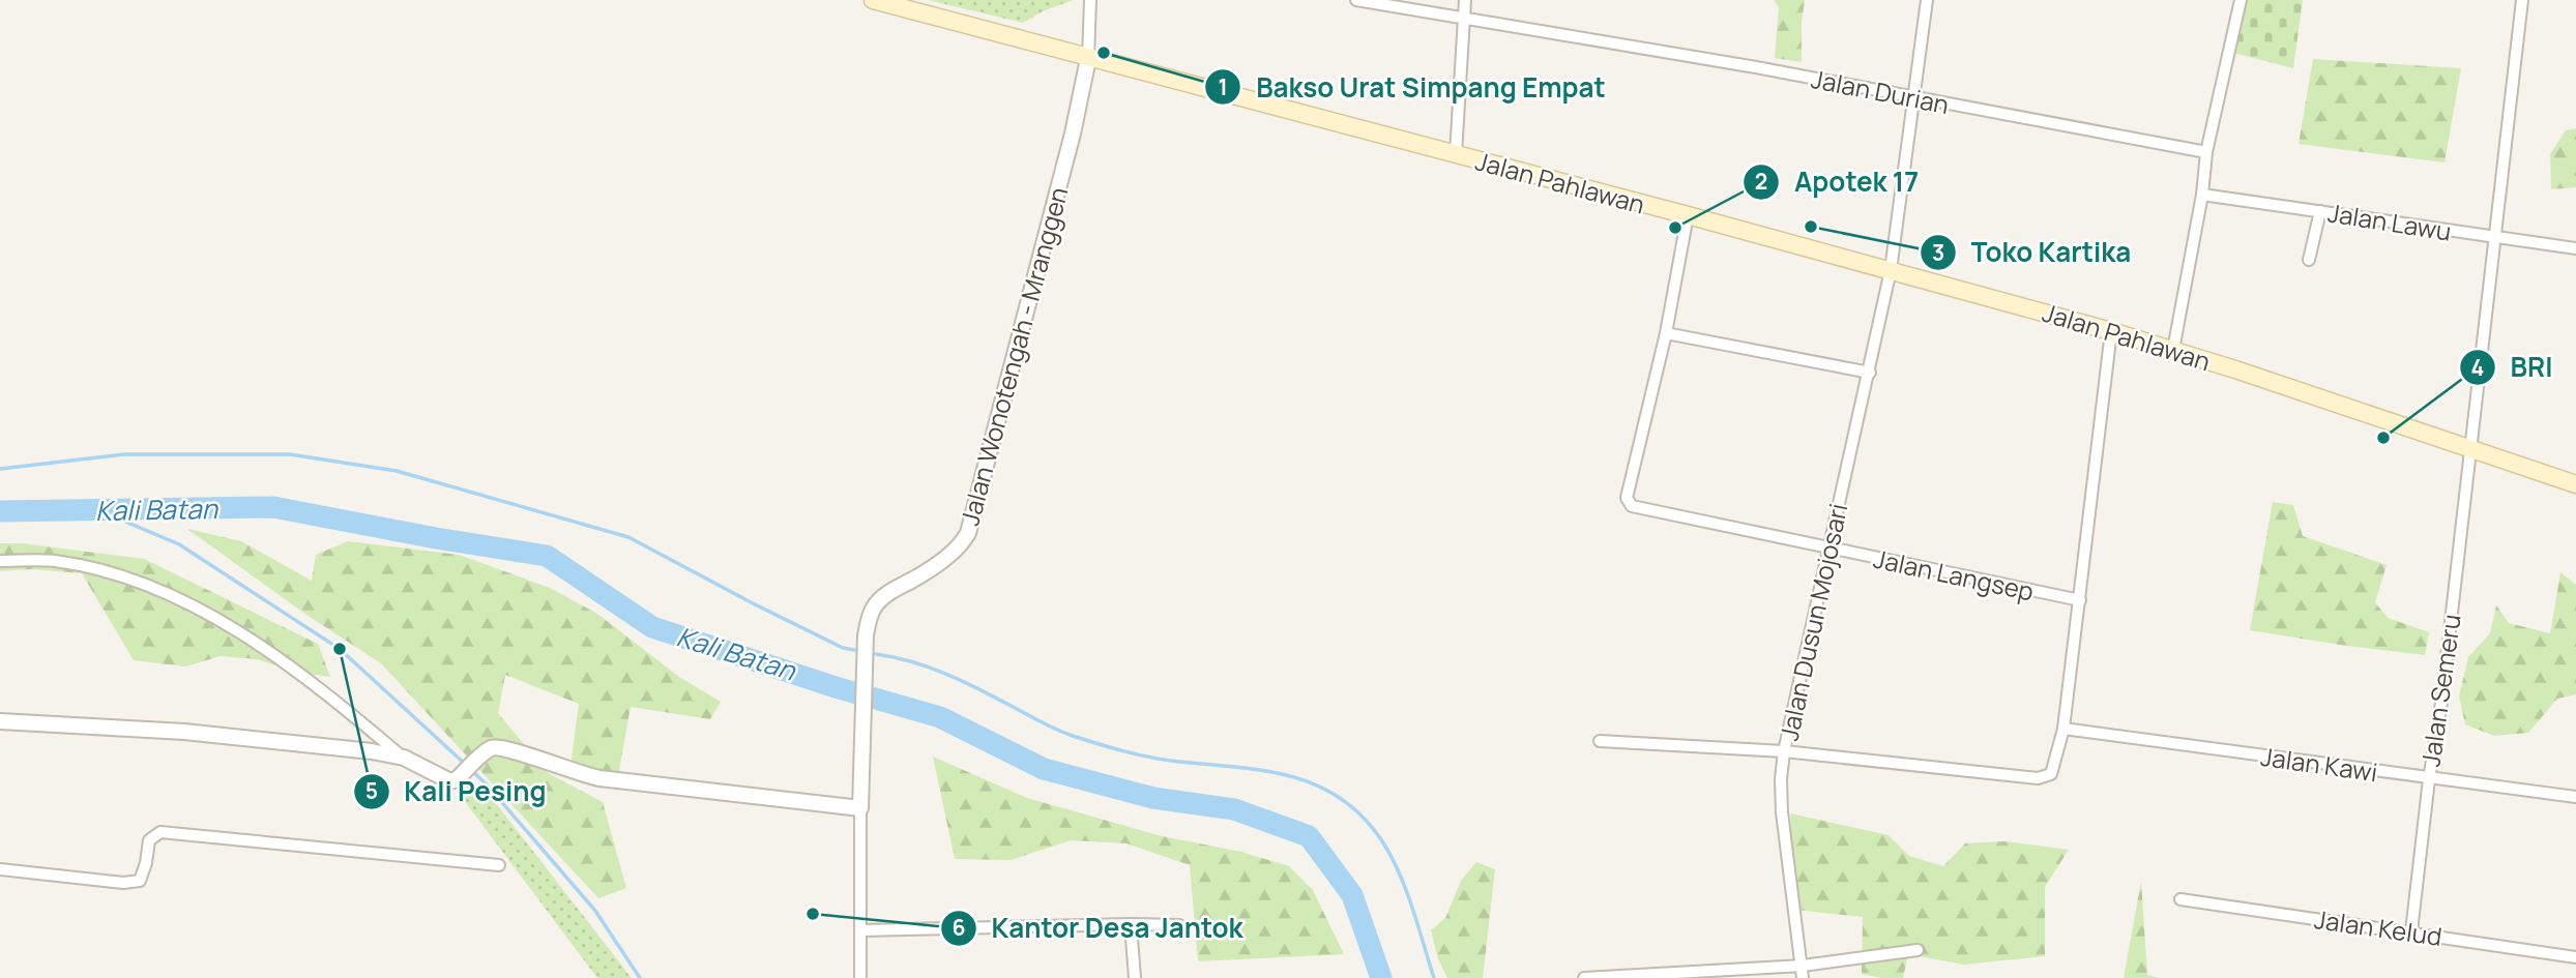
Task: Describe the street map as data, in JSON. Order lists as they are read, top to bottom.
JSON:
{
  "streets": {
    "main road": ["Jalan Pahlawan"],
    "street": [
      "Jalan Durian",
      "Jalan Lawu",
      "Jalan Wonotengah - Mranggen",
      "Jalan Langsep",
      "Jalan Dusun Mojosari",
      "Jalan Semeru",
      "Jalan Kawi",
      "Jalan Kelud"
    ]
  },
  "crossings": [
    ["Jalan Durian", "Jalan Dusun Mojosari"],
    ["Jalan Pahlawan", "Jalan Wonotengah - Mranggen"],
    ["Jalan Pahlawan", "Jalan Dusun Mojosari"],
    ["Jalan Pahlawan", "Jalan Semeru"],
    ["Jalan Lawu", "Jalan Semeru"],
    ["Jalan Langsep", "Jalan Dusun Mojosari"],
    ["Jalan Semeru", "Jalan Kawi"],
    ["Jalan Semeru", "Jalan Kelud"]
  ],
  "water": ["Kali Batan"],
  "places": [
    "Bakso Urat Simpang Empat",
    "Toko Kartika",
    "Apotek 17",
    "BRI",
    "Kali Pesing",
    "Kantor Desa Jantok"
  ]
}
